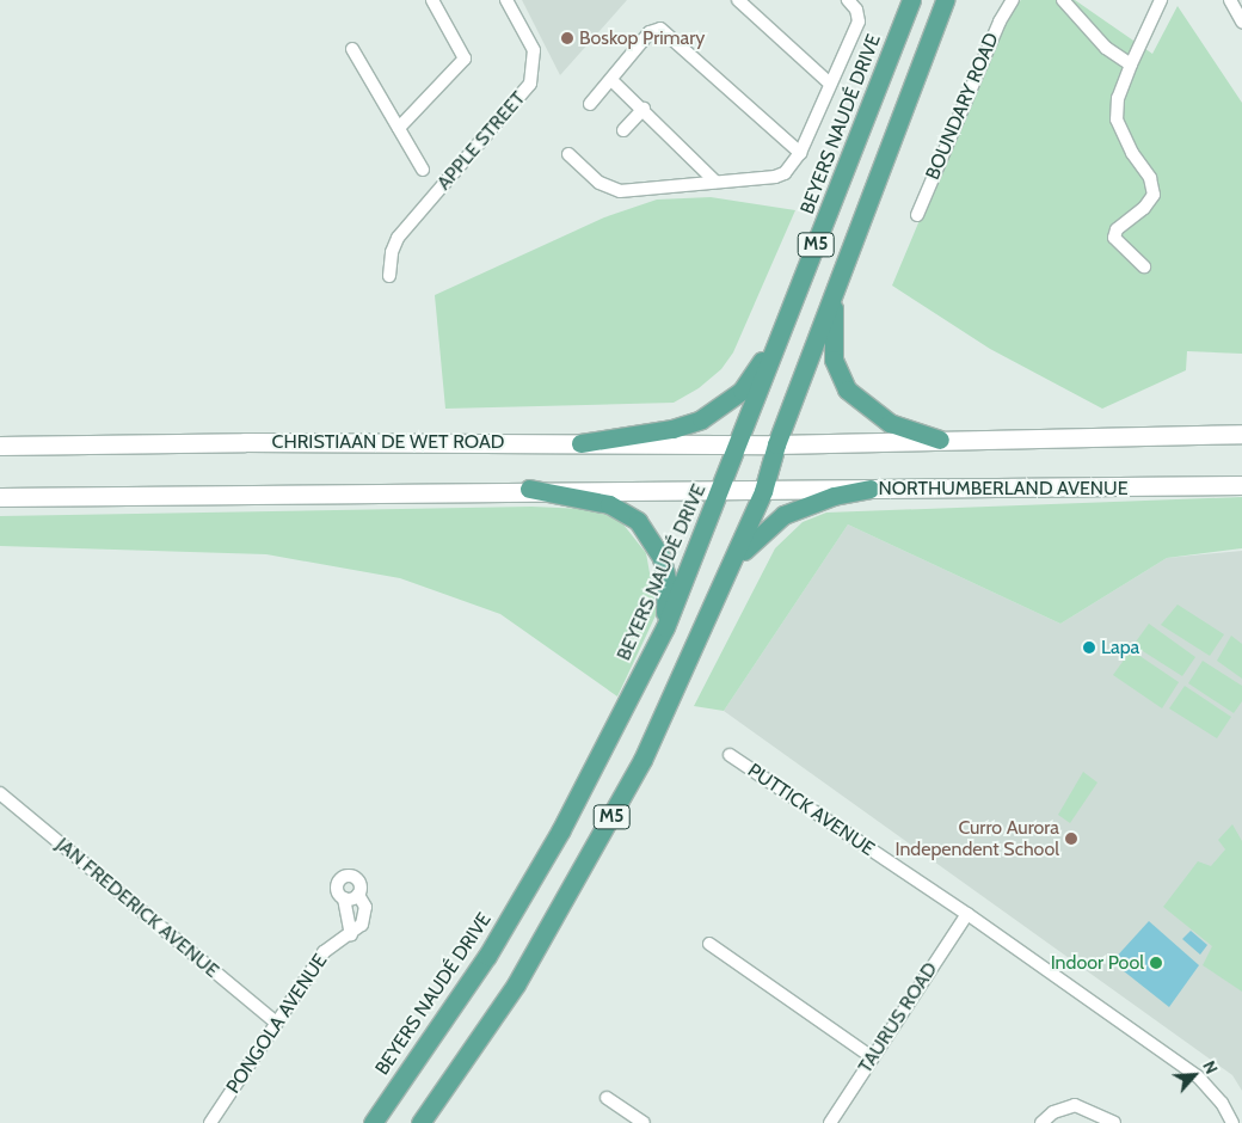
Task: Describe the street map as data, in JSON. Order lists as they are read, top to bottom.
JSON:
{
  "streets": {
    "main road": [
      "BEYERS NAUDÉ DRIVE",
      "M5",
      "CHRISTIAAN DE WET ROAD",
      "NORTHUMBERLAND AVENUE"
    ],
    "street": [
      "BOUNDARY ROAD",
      "APPLE STREET",
      "PUTTICK AVENUE",
      "JAN FREDERICK AVENUE",
      "TAURUS ROAD",
      "PONGOLA AVENUE"
    ]
  },
  "crossings": [
    ["BEYERS NAUDÉ DRIVE", "CHRISTIAAN DE WET ROAD"],
    ["M5", "CHRISTIAAN DE WET ROAD"],
    ["M5", "NORTHUMBERLAND AVENUE"],
    ["PUTTICK AVENUE", "TAURUS ROAD"],
    ["JAN FREDERICK AVENUE", "PONGOLA AVENUE"]
  ],
  "places": [
    "Boskop Primary",
    "Lapa",
    "Curro Aurora Independent School",
    "Indoor Pool"
  ],
  "north": "top right"
}
